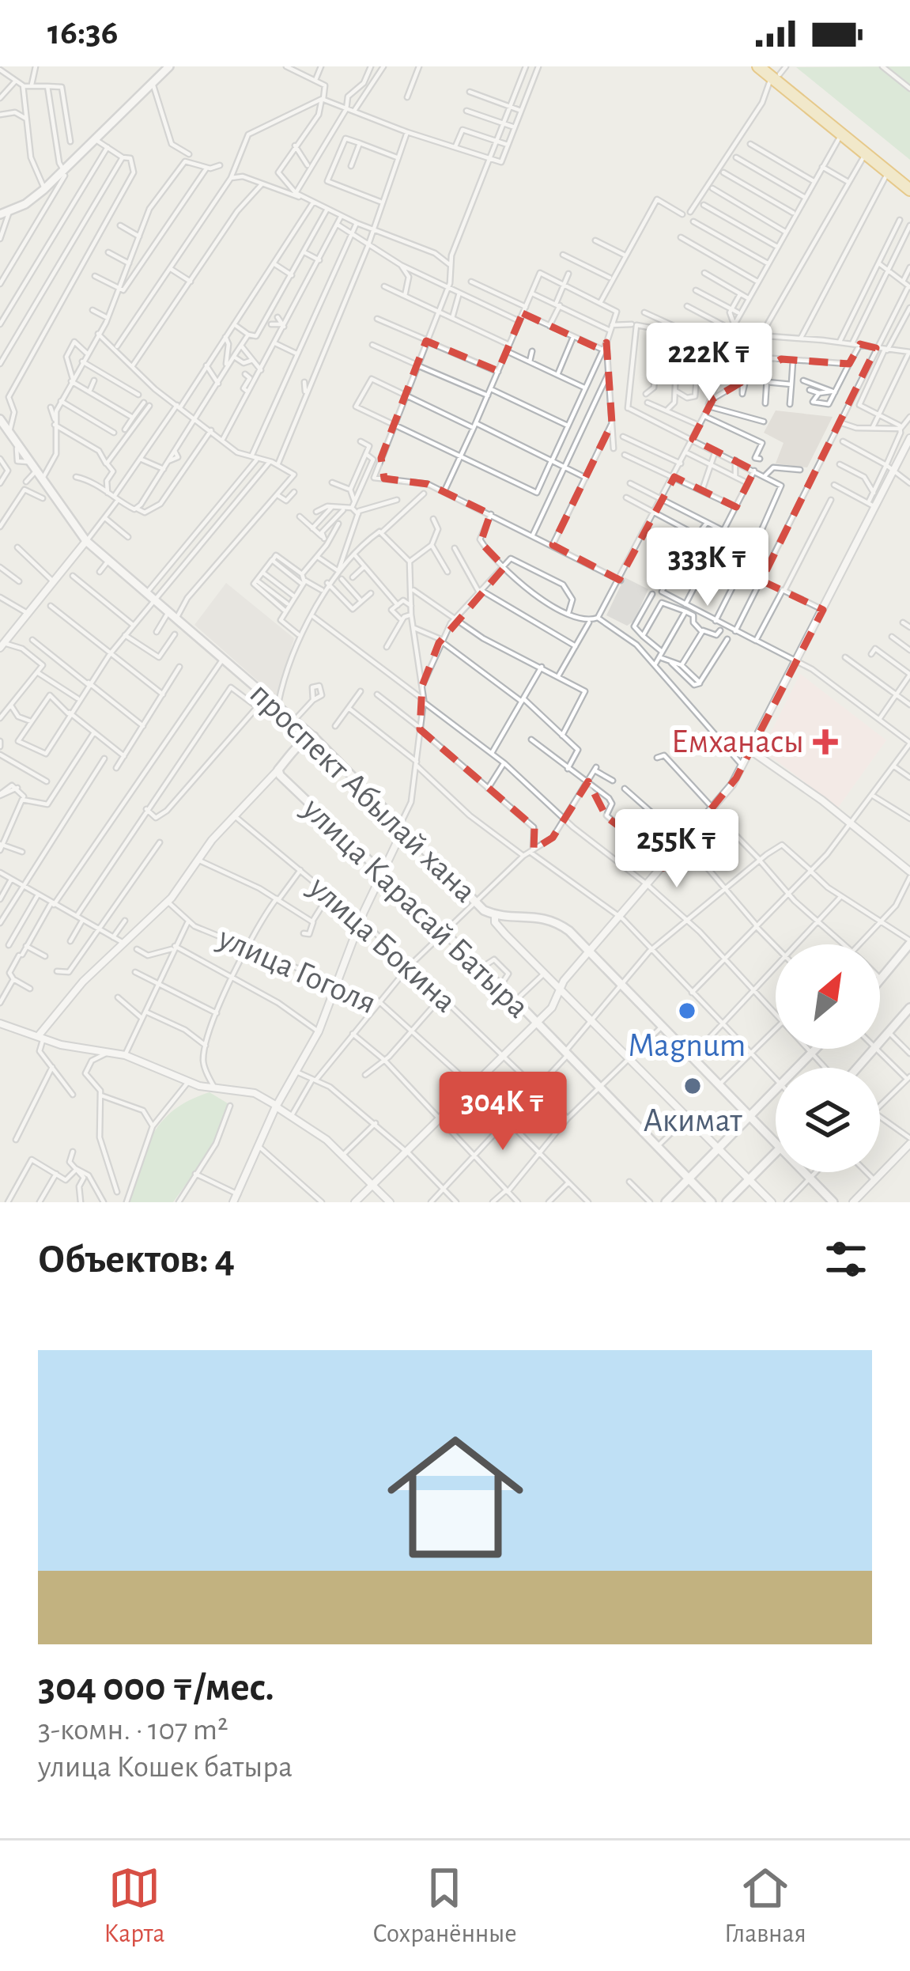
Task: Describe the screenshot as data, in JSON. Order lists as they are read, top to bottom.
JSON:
{
  "streets": {
    "main road": ["проспект Абылай хана", "улица Карасай Батыра"],
    "street": ["улица Бокина", "улица Гоголя"]
  },
  "places": {
    "health": ["Емханасы"],
    "other": ["Magnum", "Акимат"]
  },
  "north": "top right",
  "page": {
    "status": "16:36",
    "price": [
      "222K ₸",
      "333K ₸",
      "255K ₸",
      "304K ₸"
    ],
    "heading": "Объектов: 4",
    "list": [
      {
        "name": "304 000 ₸/мес.",
        "note": "3-комн. · 107 m² · улица Кошек батыра"
      }
    ],
    "tabs": ["Карта", "Сохранённые", "Главная"]
  }
}
